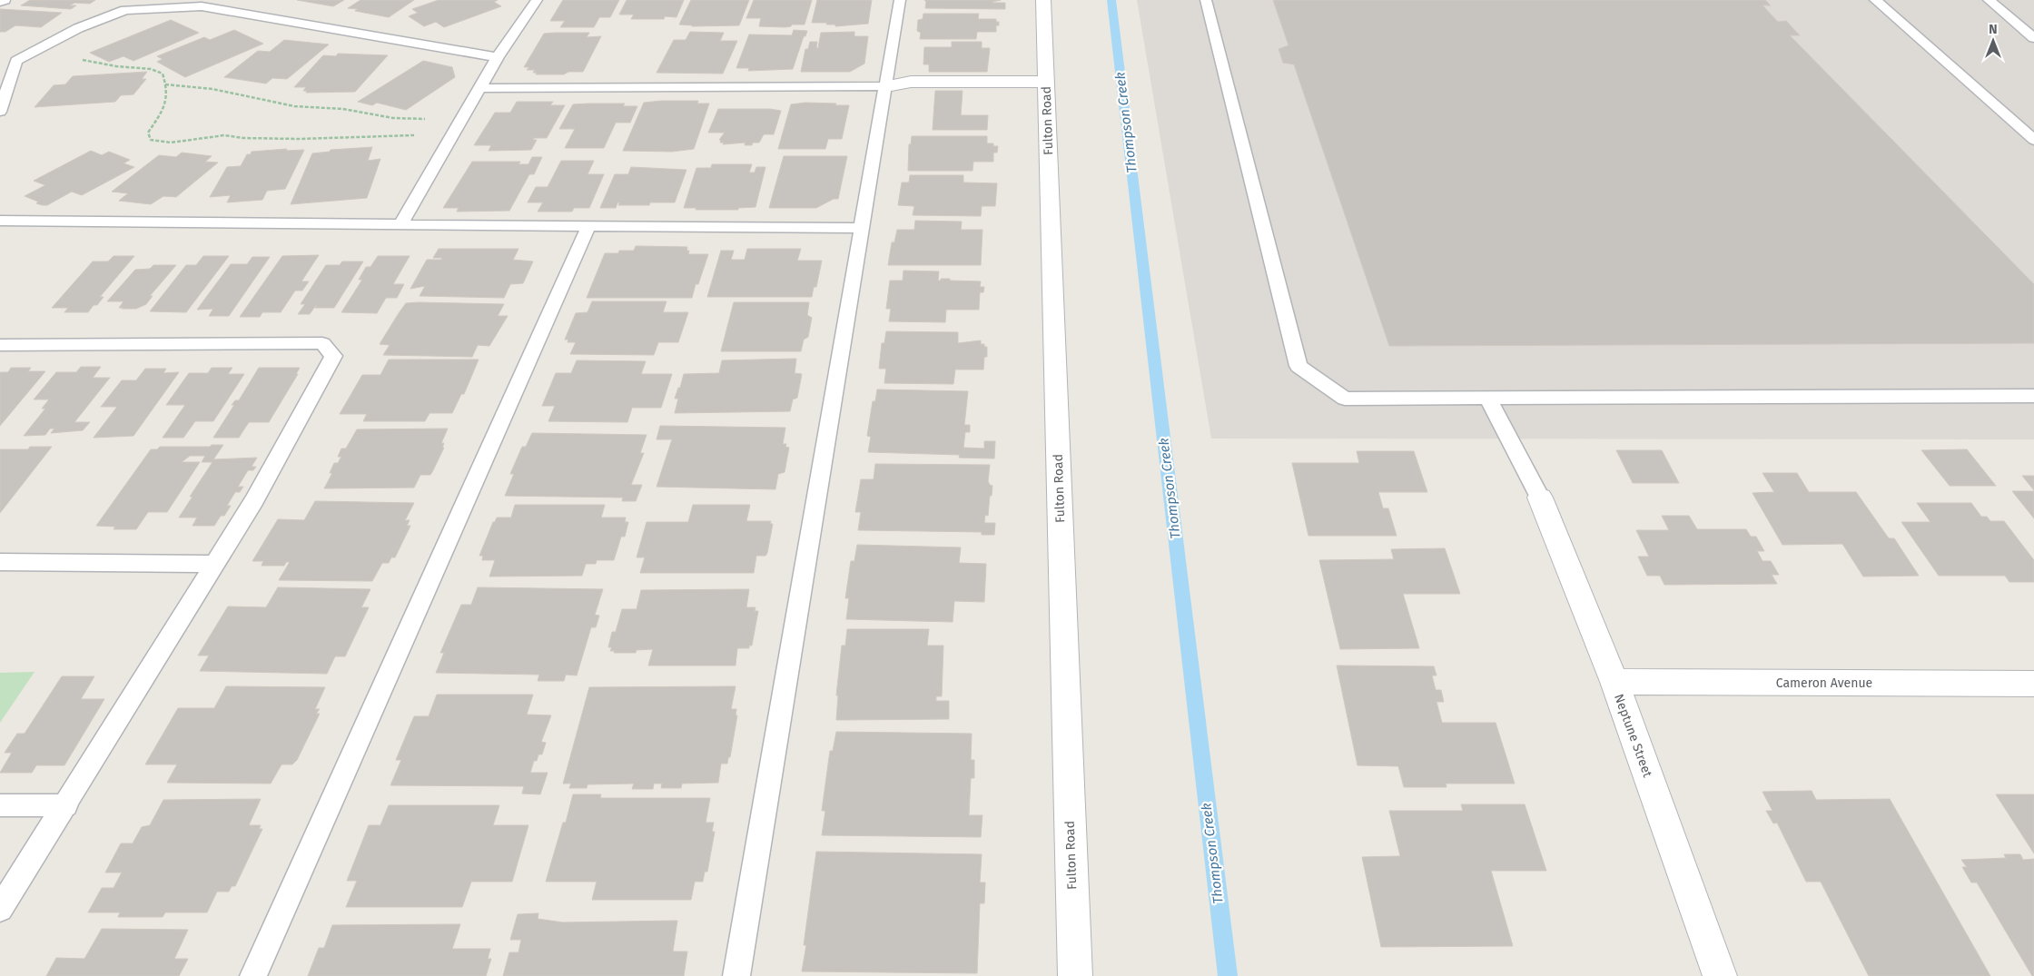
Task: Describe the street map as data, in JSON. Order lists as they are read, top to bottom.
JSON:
{
  "streets": {
    "street": ["Fulton Road", "Cameron Avenue", "Neptune Street"]
  },
  "crossings": [
    ["Cameron Avenue", "Neptune Street"]
  ],
  "water": ["Thompson Creek"],
  "north": "top"
}
